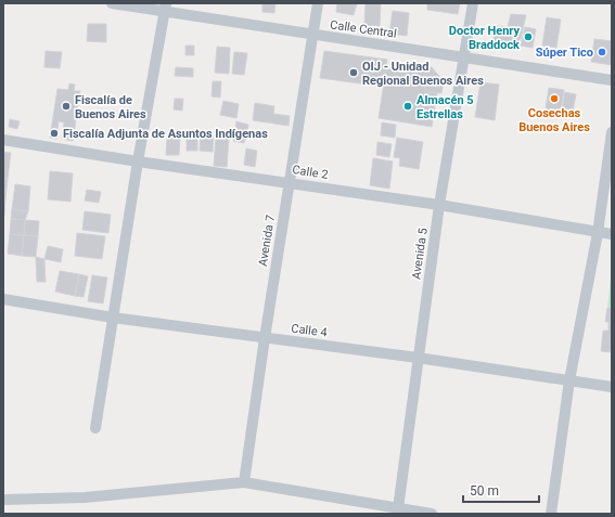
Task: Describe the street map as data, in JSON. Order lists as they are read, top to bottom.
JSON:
{
  "streets": {
    "street": [
      "Calle Central",
      "Calle 2",
      "Avenida 7",
      "Avenida 5",
      "Calle 4"
    ]
  },
  "crossings": [
    ["Calle Central", "Avenida 7"],
    ["Calle Central", "Avenida 5"],
    ["Calle 2", "Avenida 7"],
    ["Calle 2", "Avenida 5"],
    ["Avenida 7", "Calle 4"],
    ["Avenida 5", "Calle 4"]
  ],
  "places": [
    "Doctor Henry Braddock",
    "Súper Tico",
    "OIJ - Unidad Regional Buenos Aires",
    "Cosechas Buenos Aires",
    "Fiscalía de Buenos Aires",
    "Almacén 5 Estrellas",
    "Fiscalía Adjunta de Asuntos Indígenas"
  ],
  "scale_bar": "50 m"
}
